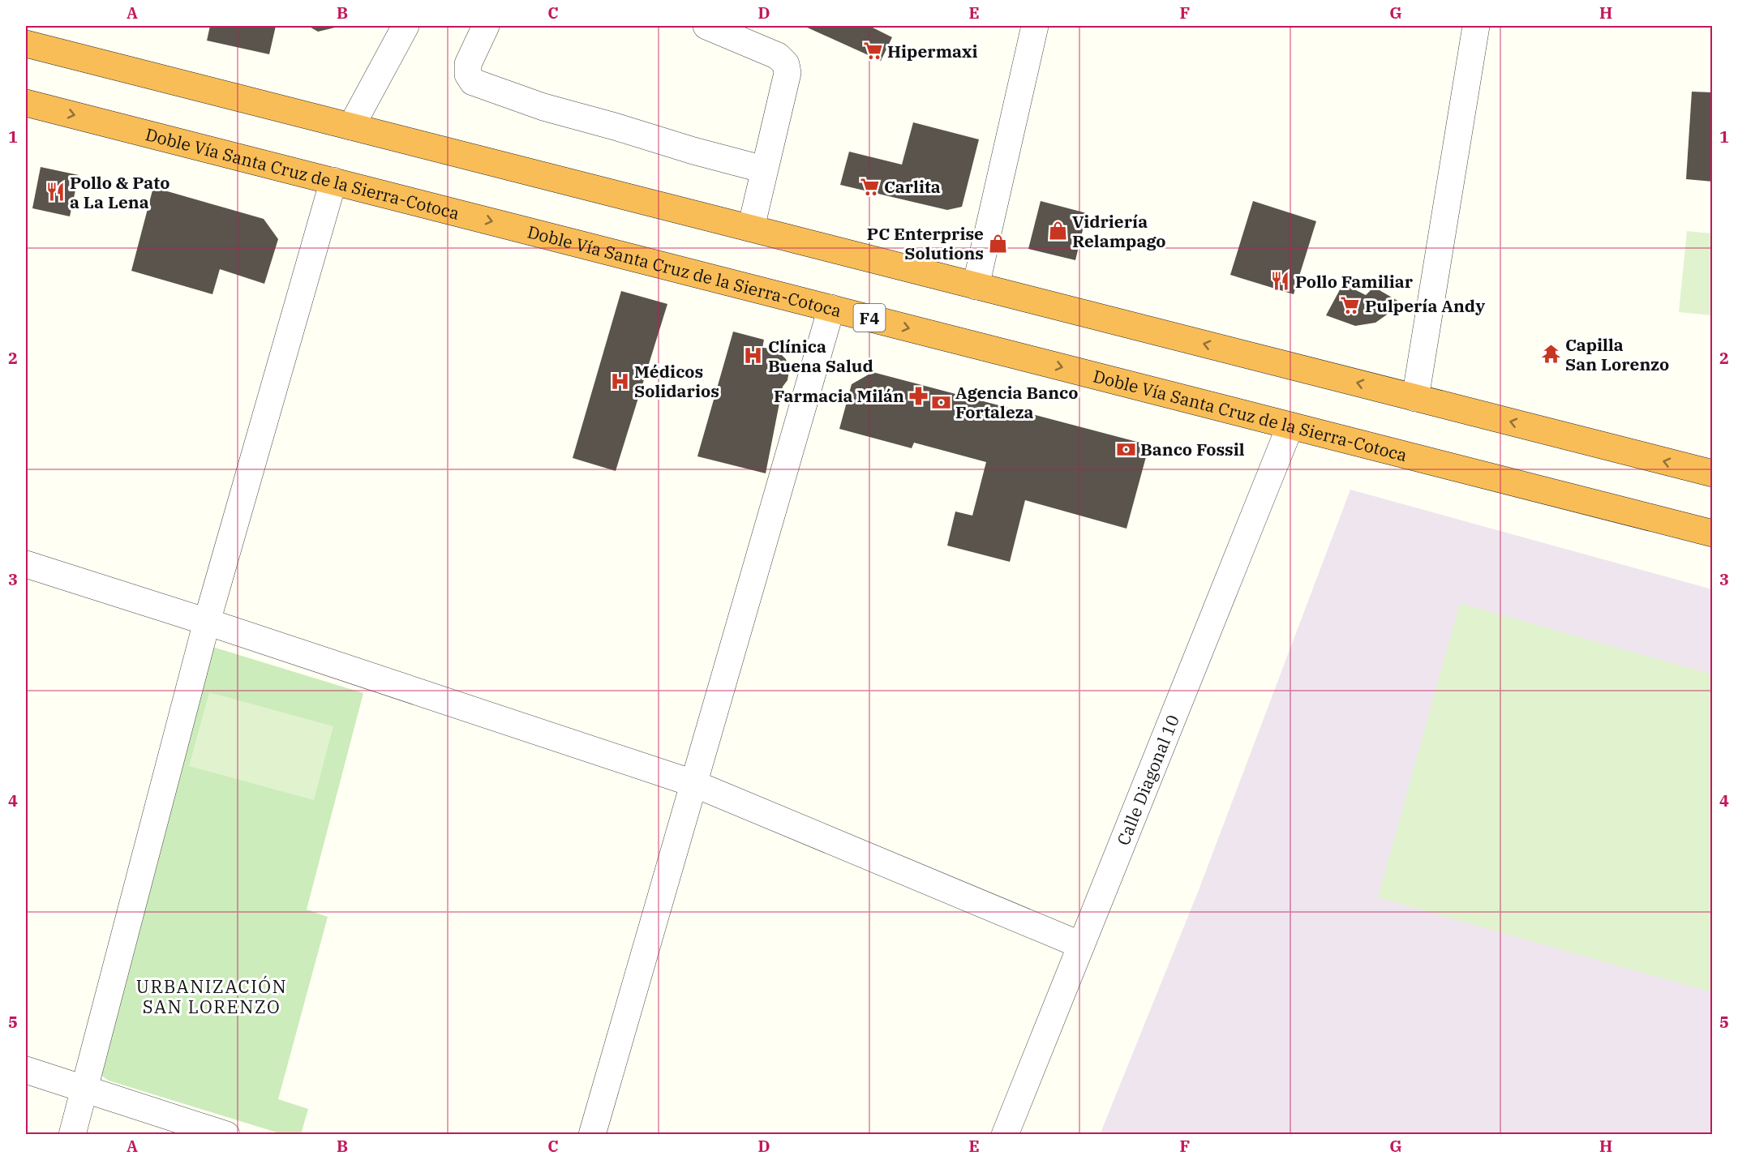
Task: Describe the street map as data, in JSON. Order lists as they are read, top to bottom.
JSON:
{
  "streets": {
    "highway": ["Doble Vía Santa Cruz de la Sierra-Cotoca", "F4"],
    "street": ["Calle Diagonal 10"]
  },
  "crossings": [
    ["Doble Vía Santa Cruz de la Sierra-Cotoca", "Calle Diagonal 10"]
  ],
  "districts": ["URBANIZACIÓN SAN LORENZO"],
  "places": {
    "supermarket": ["Hipermaxi", "Carlita", "Pulpería Andy"],
    "restaurant": ["Pollo & Pato a La Lena", "Pollo Familiar"],
    "shop": ["Vidriería Relampago", "PC Enterprise Solutions"],
    "temple": ["Capilla San Lorenzo"],
    "hospital": ["Clínica Buena Salud", "Médicos Solidarios"],
    "pharmacy": ["Farmacia Milán"],
    "bank": ["Agencia Banco Fortaleza", "Banco Fossil"]
  },
  "grid": {
    "columns": [
      "A",
      "B",
      "C",
      "D",
      "E",
      "F",
      "G",
      "H"
    ],
    "rows": [
      "1",
      "2",
      "3",
      "4",
      "5"
    ]
  }
}
